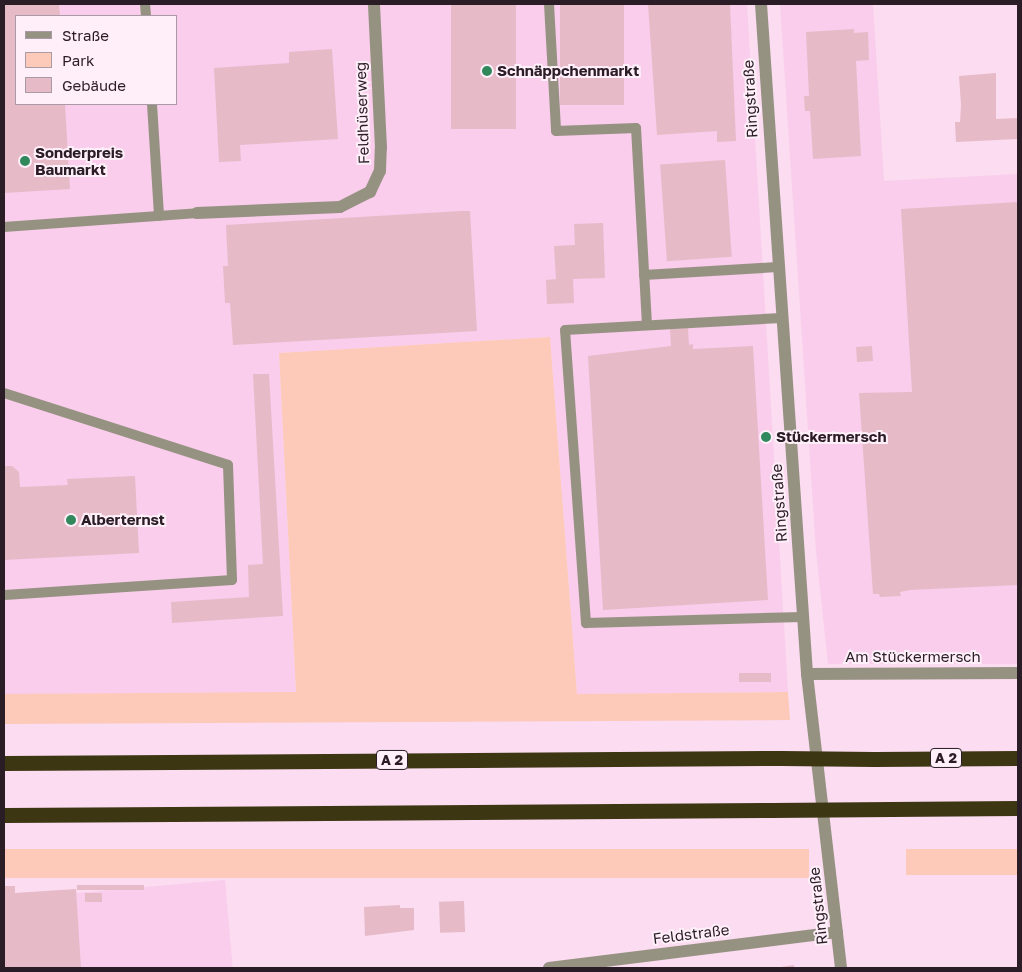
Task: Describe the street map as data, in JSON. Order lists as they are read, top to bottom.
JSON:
{
  "streets": {
    "highway": ["A 2"],
    "street": [
      "Ringstraße",
      "Feldhüserweg",
      "Am Stückermersch",
      "Feldstraße"
    ]
  },
  "crossings": [
    ["Ringstraße", "Am Stückermersch"],
    ["Ringstraße", "Feldstraße"]
  ],
  "places": [
    "Schnäppchenmarkt",
    "Sonderpreis Baumarkt",
    "Stückermersch",
    "Alberternst"
  ],
  "legend": ["Straße", "Park", "Gebäude"]
}
